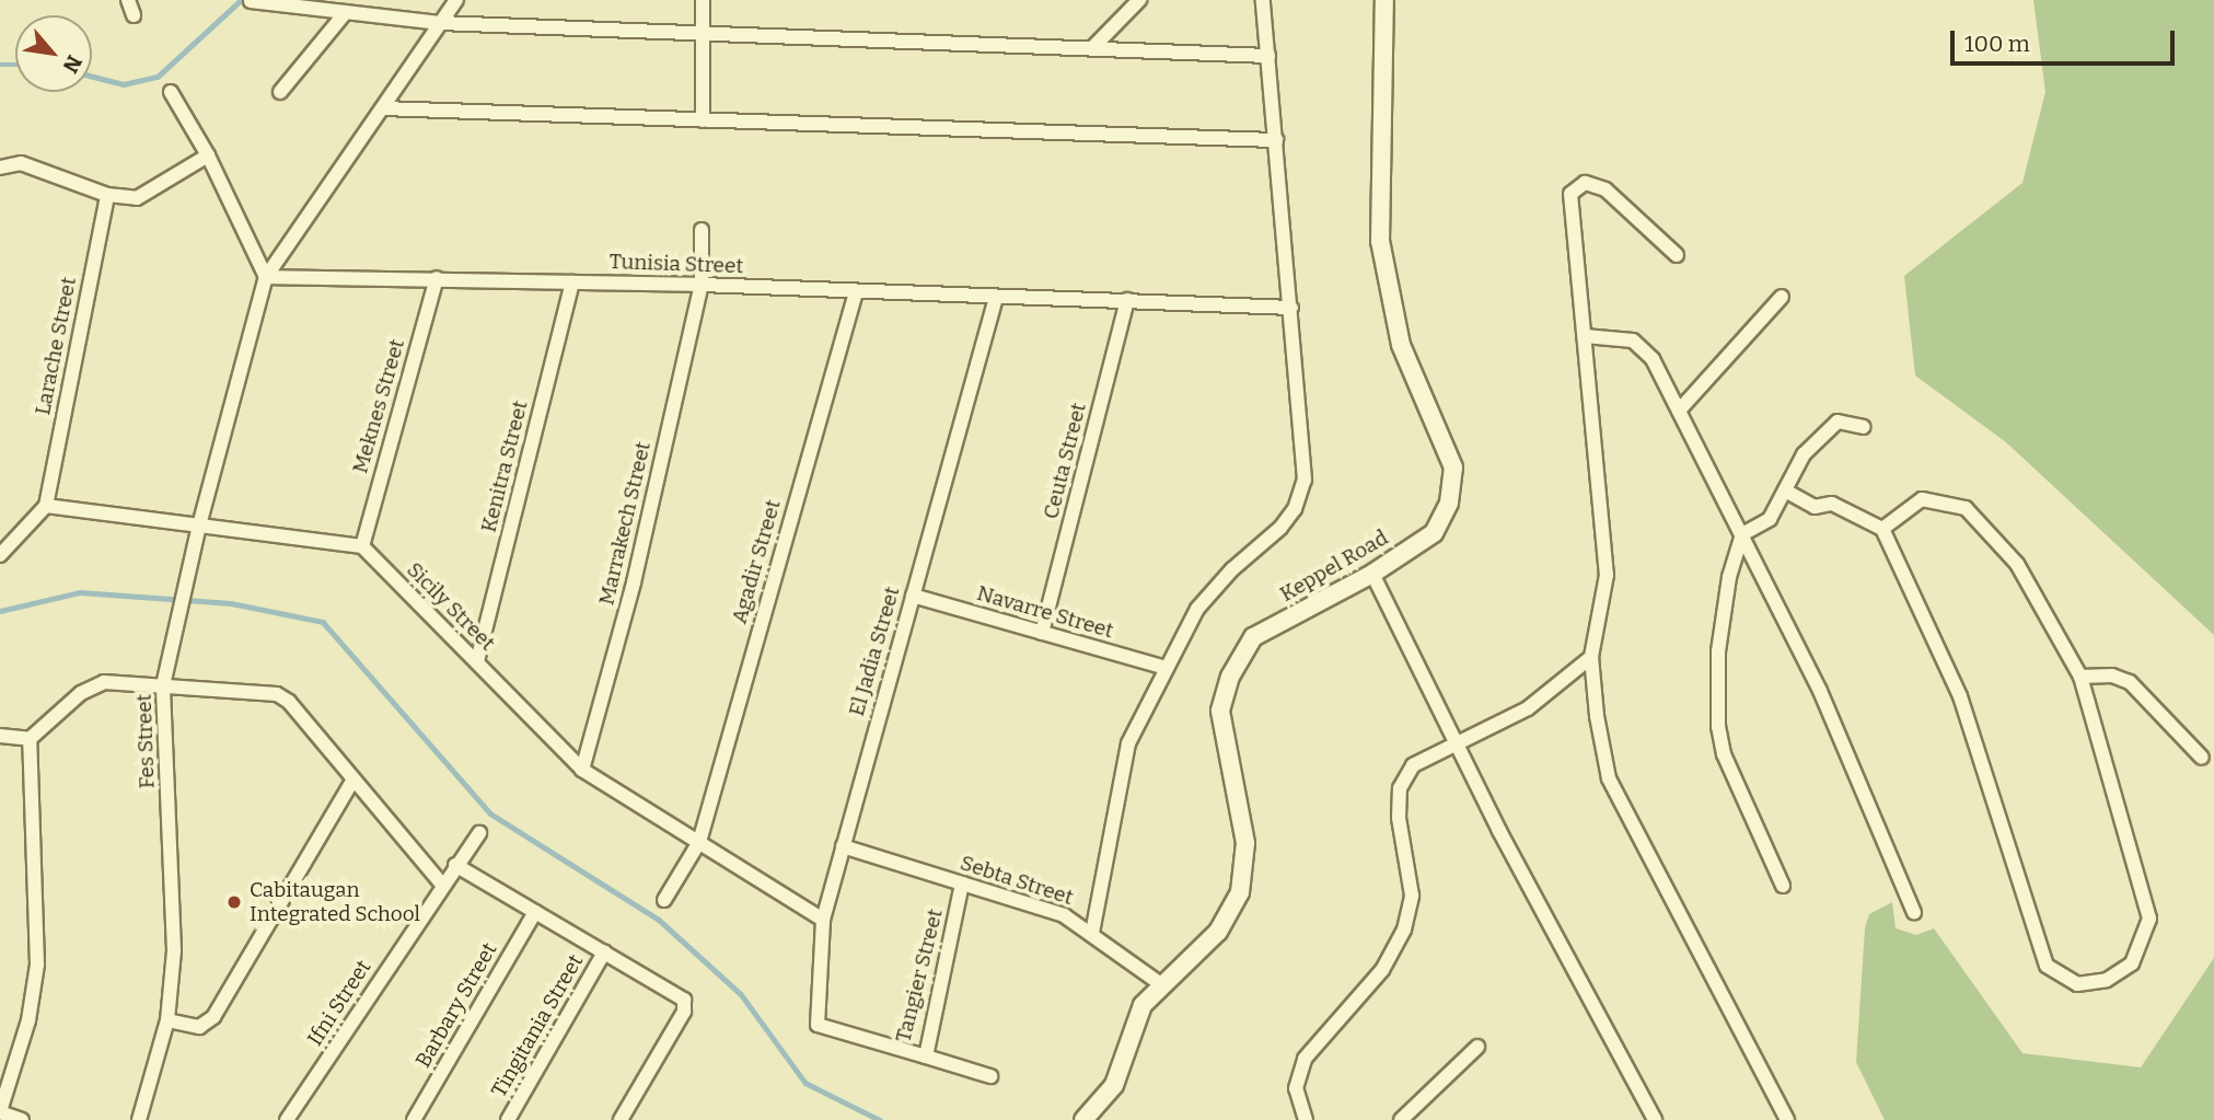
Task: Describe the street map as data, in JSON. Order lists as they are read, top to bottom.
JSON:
{
  "streets": {
    "street": [
      "Tunisia Street",
      "Larache Street",
      "Meknes Street",
      "Ceuta Street",
      "Kenitra Street",
      "Marrakech Street",
      "Agadir Street",
      "Keppel Road",
      "Sicily Street",
      "Navarre Street",
      "El Jadia Street",
      "Fes Street",
      "Sebta Street",
      "Tangier Street",
      "Ifni Street",
      "Barbary Street",
      "Tingitania Street"
    ]
  },
  "crossings": [
    ["Tunisia Street", "Meknes Street"],
    ["Tunisia Street", "Ceuta Street"],
    ["Tunisia Street", "Kenitra Street"],
    ["Tunisia Street", "Marrakech Street"],
    ["Tunisia Street", "Agadir Street"],
    ["Tunisia Street", "El Jadia Street"],
    ["Tunisia Street", "Fes Street"],
    ["Meknes Street", "Sicily Street"],
    ["Ceuta Street", "Navarre Street"],
    ["Kenitra Street", "Sicily Street"],
    ["Marrakech Street", "Sicily Street"],
    ["Agadir Street", "Sicily Street"],
    ["Keppel Road", "Sebta Street"],
    ["Sicily Street", "El Jadia Street"],
    ["Navarre Street", "El Jadia Street"],
    ["El Jadia Street", "Sebta Street"],
    ["El Jadia Street", "Tangier Street"],
    ["Sebta Street", "Tangier Street"]
  ],
  "places": ["Cabitaugan Integrated School"],
  "scale_bar": "100 m",
  "north": "bottom right"
}
